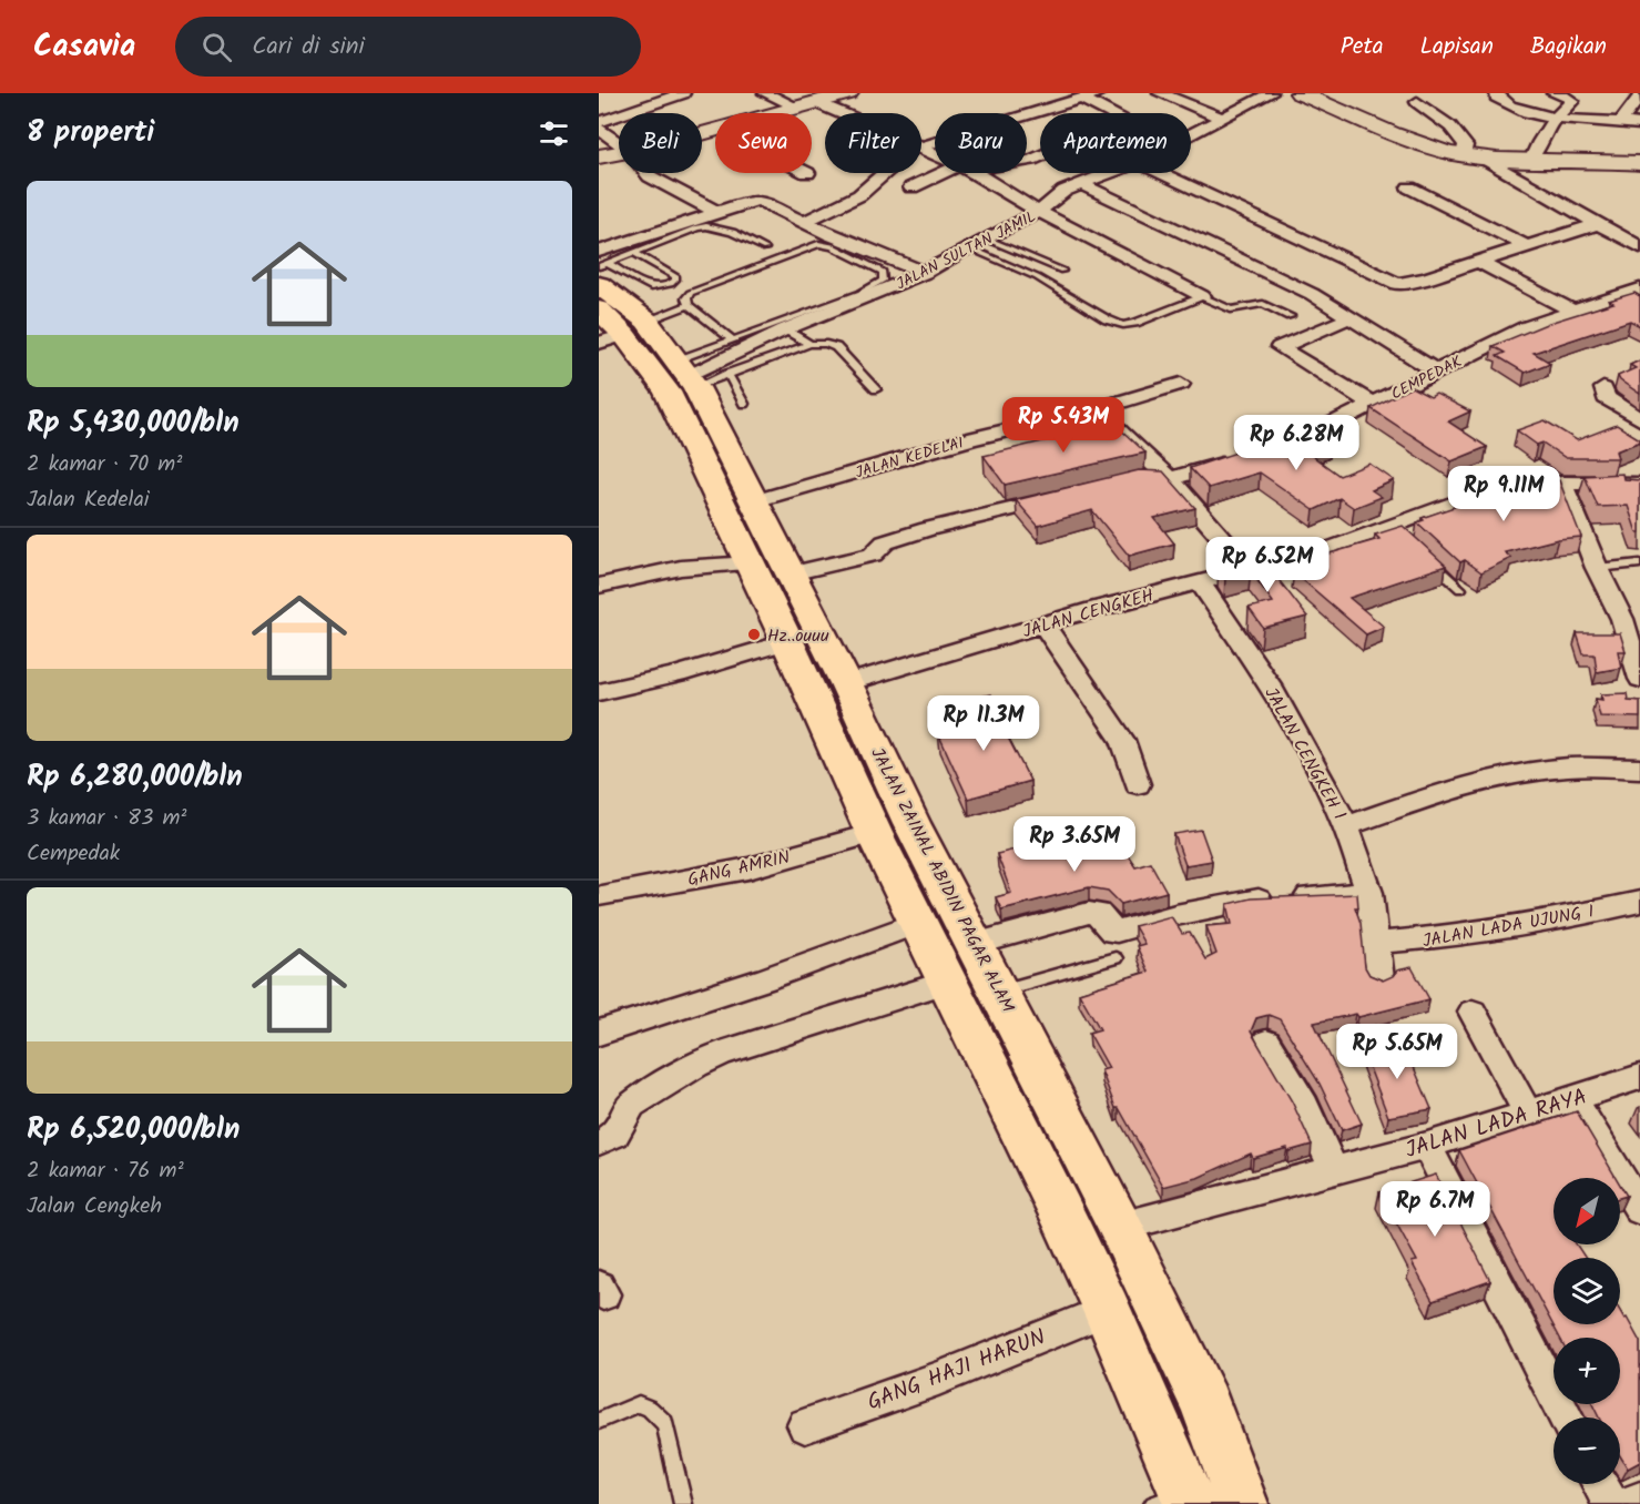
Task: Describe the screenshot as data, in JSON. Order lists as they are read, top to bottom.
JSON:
{
  "streets": {
    "highway": ["JALAN ZAINAL ABIDIN PAGAR ALAM"],
    "street": [
      "JALAN SULTAN JAMIL",
      "CEMPEDAK",
      "JALAN KEDELAI",
      "JALAN CENGKEH",
      "JALAN CENGKEH 1",
      "GANG AMRIN",
      "JALAN LADA UJUNG I",
      "JALAN LADA RAYA",
      "GANG HAJI HARUN"
    ]
  },
  "crossings": [
    ["JALAN SULTAN JAMIL", "JALAN ZAINAL ABIDIN PAGAR ALAM"],
    ["JALAN KEDELAI", "JALAN ZAINAL ABIDIN PAGAR ALAM"],
    ["JALAN CENGKEH", "JALAN CENGKEH 1"],
    ["JALAN CENGKEH", "JALAN ZAINAL ABIDIN PAGAR ALAM"],
    ["JALAN CENGKEH 1", "JALAN LADA UJUNG I"],
    ["GANG AMRIN", "JALAN ZAINAL ABIDIN PAGAR ALAM"],
    ["JALAN ZAINAL ABIDIN PAGAR ALAM", "JALAN LADA RAYA"],
    ["JALAN ZAINAL ABIDIN PAGAR ALAM", "GANG HAJI HARUN"]
  ],
  "places": ["Hz..ouuu"],
  "north": "bottom left",
  "page": {
    "header": "Casavia",
    "search": "Cari di sini",
    "nav": ["Peta", "Lapisan", "Bagikan"],
    "heading": "8 properti",
    "chip": [
      "Beli",
      "Sewa",
      "Filter",
      "Baru",
      "Apartemen"
    ],
    "list": [
      {
        "name": "Rp 5,430,000/bln",
        "note": "2 kamar · 70 m² · Jalan Kedelai"
      },
      {
        "name": "Rp 6,280,000/bln",
        "note": "3 kamar · 83 m² · Cempedak"
      },
      {
        "name": "Rp 6,520,000/bln",
        "note": "2 kamar · 76 m² · Jalan Cengkeh"
      }
    ],
    "price": [
      "Rp 5.43M",
      "Rp 6.28M",
      "Rp 9.11M",
      "Rp 6.52M",
      "Rp 11.3M",
      "Rp 3.65M",
      "Rp 5.65M",
      "Rp 6.7M"
    ],
    "map_buttons": ["+", "−"]
  }
}
